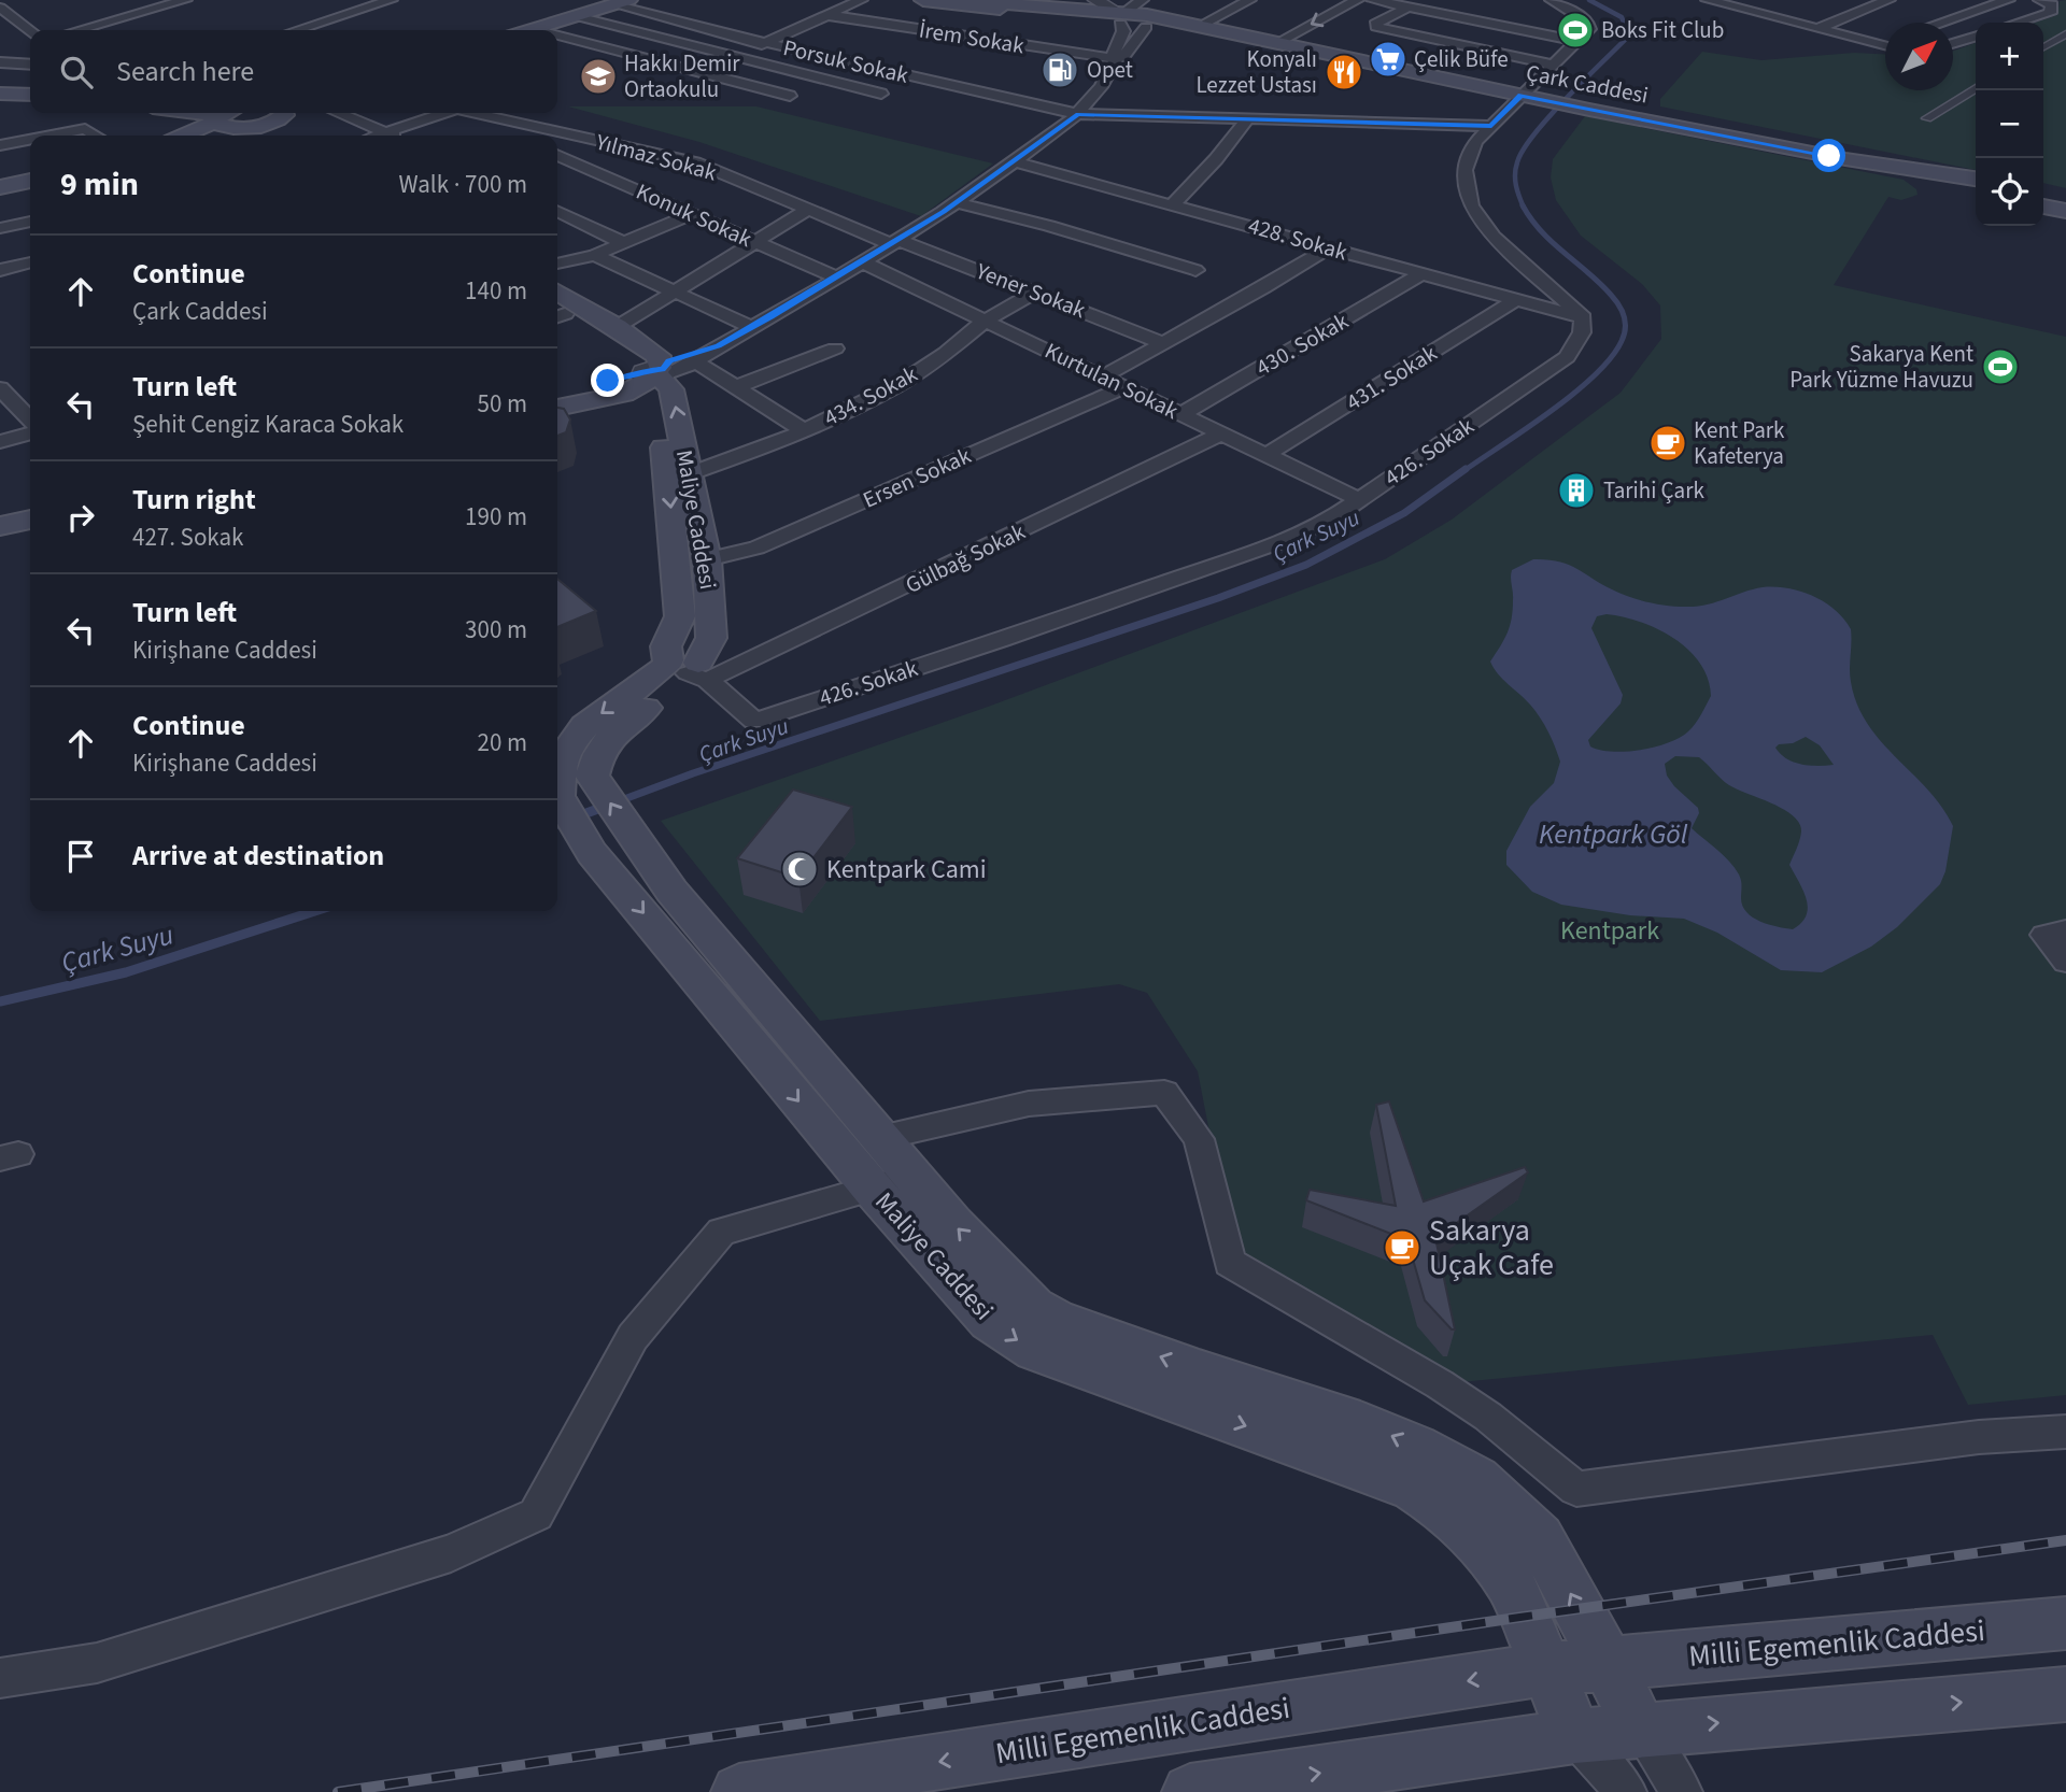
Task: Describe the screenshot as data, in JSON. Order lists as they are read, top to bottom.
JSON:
{
  "streets": {
    "main road": ["Çark Caddesi", "Maliye Caddesi", "Milli Egemenlik Caddesi"],
    "street": [
      "İrem Sokak",
      "Porsuk Sokak",
      "Yılmaz Sokak",
      "Konuk Sokak",
      "428. Sokak",
      "Yener Sokak",
      "430. Sokak",
      "431. Sokak",
      "Kurtulan Sokak",
      "434. Sokak",
      "426. Sokak",
      "Ersen Sokak",
      "Gülbağ Sokak"
    ]
  },
  "crossings": [
    ["Yılmaz Sokak", "Yener Sokak"],
    ["428. Sokak", "430. Sokak"],
    ["428. Sokak", "431. Sokak"],
    ["428. Sokak", "426. Sokak"],
    ["Yener Sokak", "434. Sokak"],
    ["430. Sokak", "Kurtulan Sokak"],
    ["431. Sokak", "Kurtulan Sokak"],
    ["Kurtulan Sokak", "434. Sokak"],
    ["Kurtulan Sokak", "426. Sokak"],
    ["Kurtulan Sokak", "Ersen Sokak"],
    ["Kurtulan Sokak", "Gülbağ Sokak"],
    ["434. Sokak", "Maliye Caddesi"],
    ["426. Sokak", "Maliye Caddesi"],
    ["426. Sokak", "Gülbağ Sokak"],
    ["Ersen Sokak", "Maliye Caddesi"],
    ["Maliye Caddesi", "Gülbağ Sokak"],
    ["Maliye Caddesi", "Milli Egemenlik Caddesi"]
  ],
  "water": ["Çark Suyu", "Kentpark Göl"],
  "parks": ["Kentpark"],
  "places": {
    "sports": ["Boks Fit Club", "Sakarya Kent Park Yüzme Havuzu"],
    "supermarket": ["Çelik Büfe"],
    "fuel station": ["Opet"],
    "restaurant": ["Konyalı Lezzet Ustası"],
    "school or university": ["Hakkı Demir Ortaokulu"],
    "cafe": ["Kent Park Kafeterya", "Sakarya Uçak Cafe"],
    "building": ["Tarihi Çark"],
    "mosque": ["Kentpark Cami"]
  },
  "north": "top right",
  "page": {
    "map_buttons": ["+", "−"],
    "search": "Search here",
    "heading": ["9 min", "Walk · 700 m"],
    "list": [
      ["Continue", "Çark Caddesi", "140 m"],
      ["Turn left", "Şehit Cengiz Karaca Sokak", "50 m"],
      ["Turn right", "427. Sokak", "190 m"],
      ["Turn left", "Kirişhane Caddesi", "300 m"],
      ["Continue", "Kirişhane Caddesi", "20 m"],
      "Arrive at destination"
    ]
  }
}
